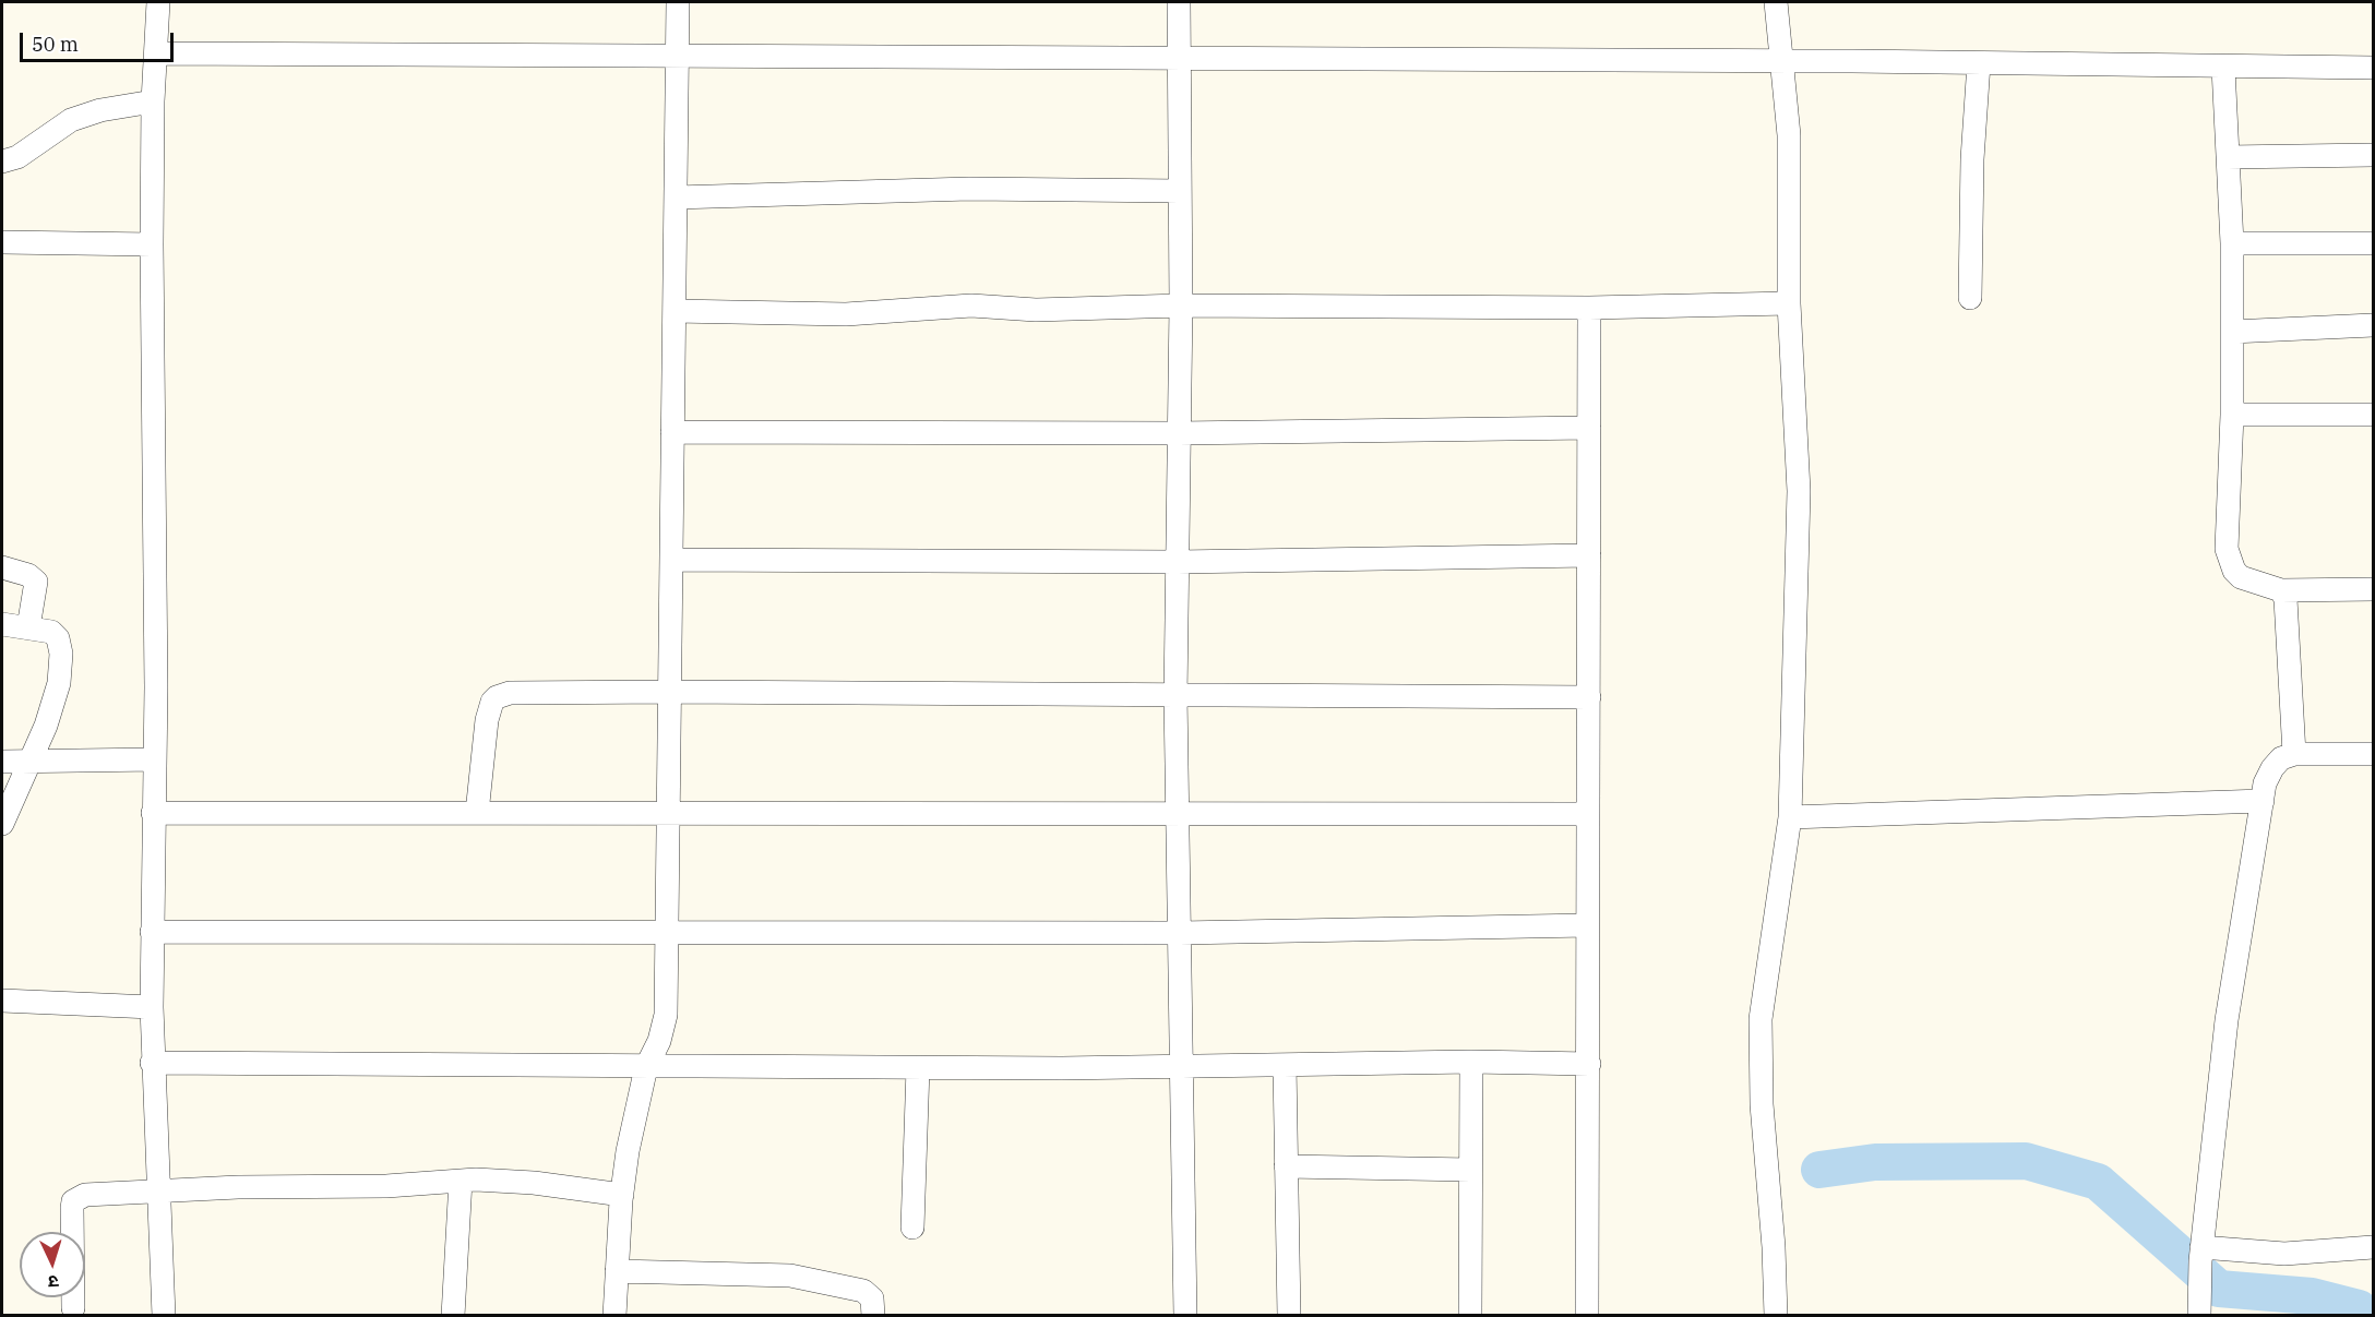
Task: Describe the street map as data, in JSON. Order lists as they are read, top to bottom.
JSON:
{
  "scale_bar": "50 m",
  "north": "bottom"
}
